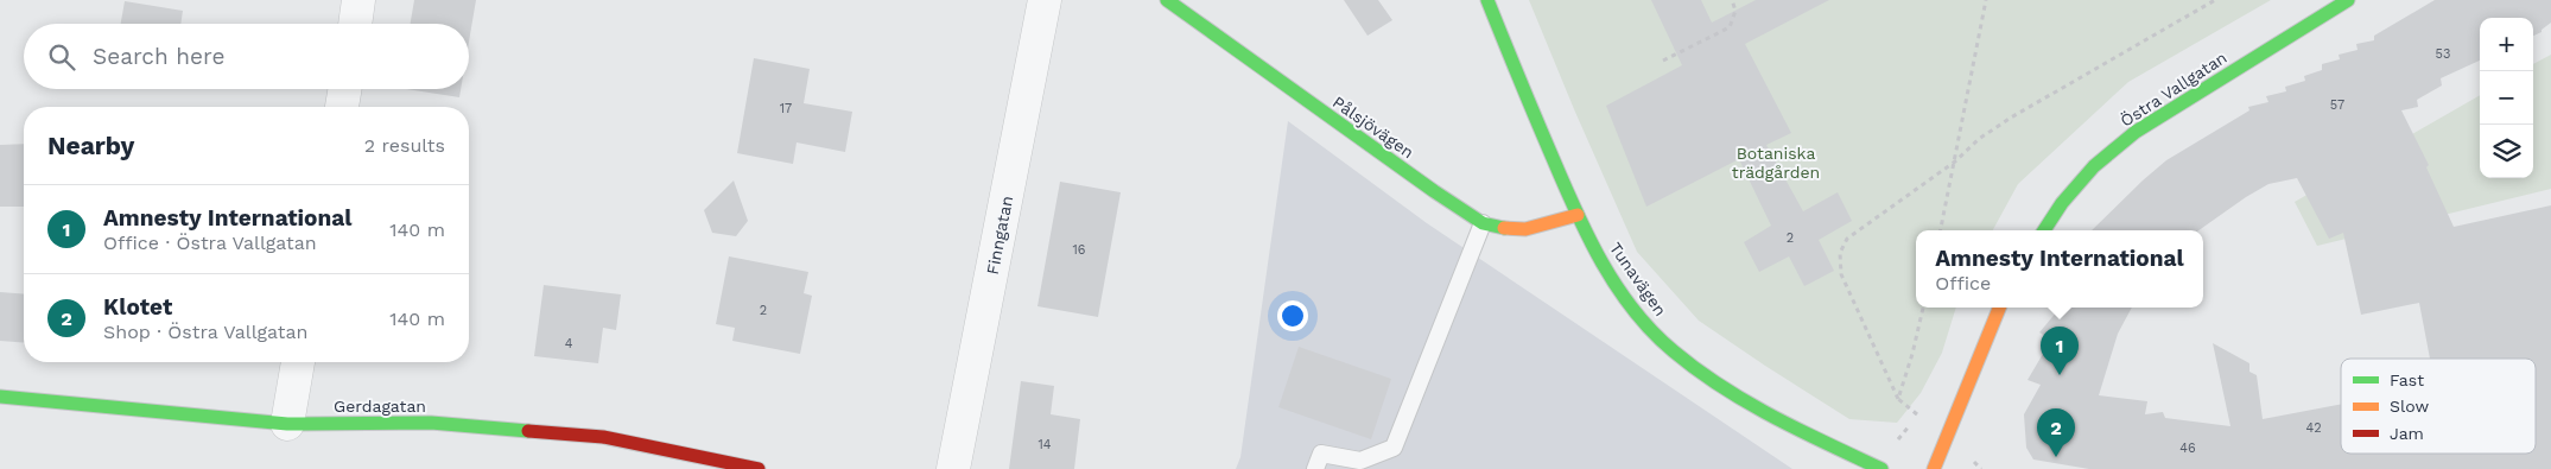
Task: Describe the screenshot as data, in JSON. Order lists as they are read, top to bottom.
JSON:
{
  "streets": {
    "street": [
      "Östra Vallgatan",
      "Pålsjövägen",
      "Finngatan",
      "Tunavägen",
      "Gerdagatan"
    ]
  },
  "crossings": [
    ["Pålsjövägen", "Tunavägen"]
  ],
  "parks": ["Botaniska trädgården"],
  "house_numbers": [
    "53",
    "57",
    "17",
    "2",
    "16",
    "2",
    "4",
    "42",
    "14",
    "46"
  ],
  "legend": ["Fast", "Slow", "Jam"],
  "page": {
    "map_buttons": ["+", "−"],
    "search": "Search here",
    "heading": ["Nearby", "2 results"],
    "list": [
      {
        "mark": "1",
        "name": "Amnesty International",
        "note": "Office · Östra Vallgatan",
        "value": "140 m"
      },
      {
        "mark": "2",
        "name": "Klotet",
        "note": "Shop · Östra Vallgatan",
        "value": "140 m"
      }
    ],
    "popup": ["Amnesty International", "Office"],
    "pins": ["1", "2"]
  }
}
